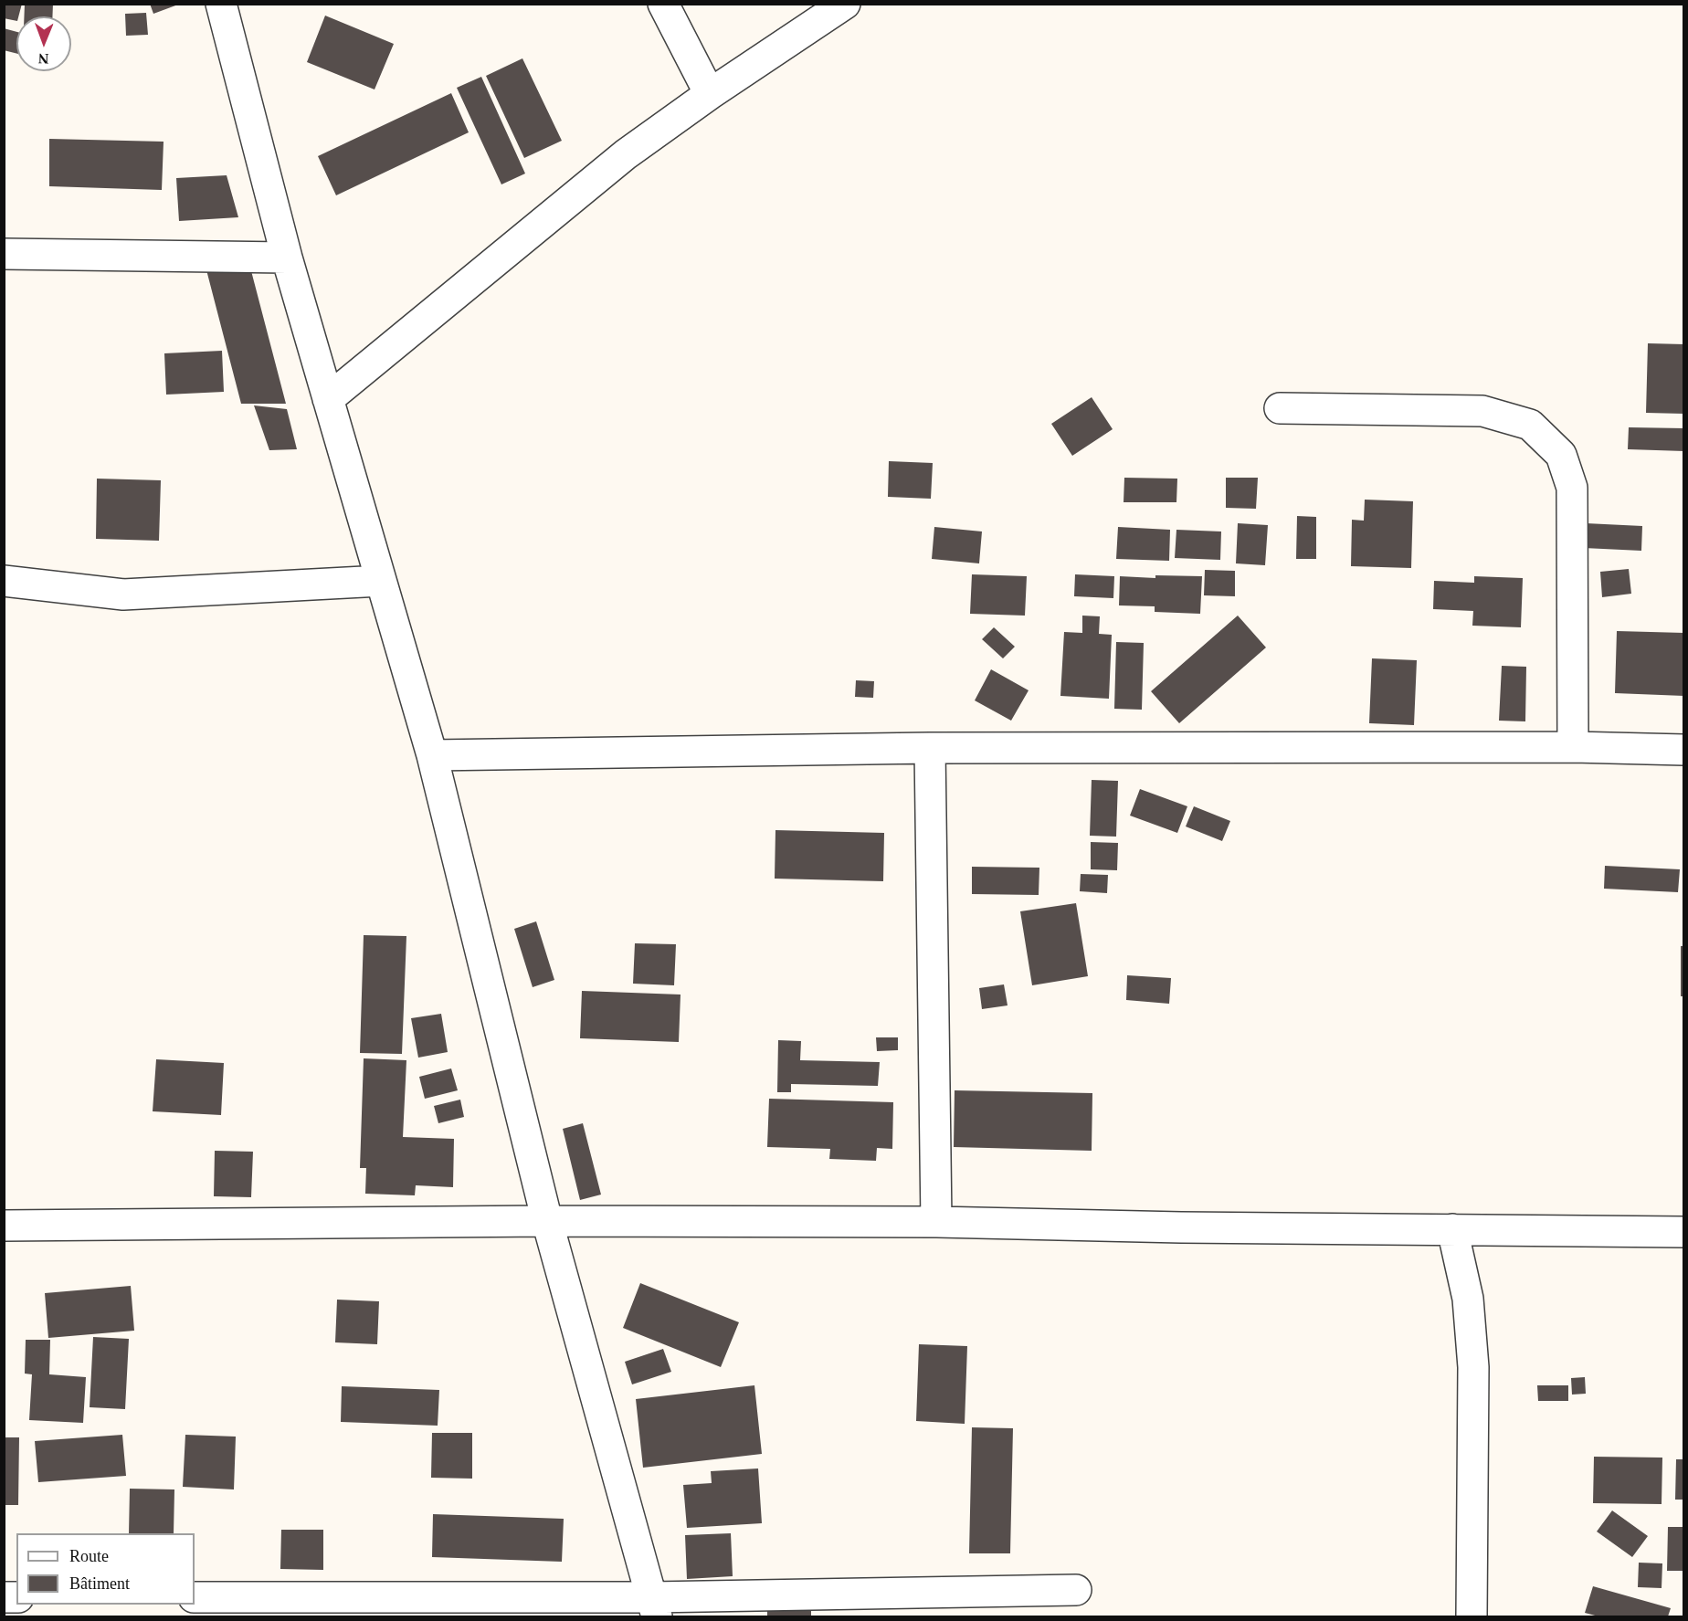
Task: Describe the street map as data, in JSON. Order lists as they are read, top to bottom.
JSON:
{
  "legend": ["Route", "Bâtiment"],
  "north": "bottom"
}
